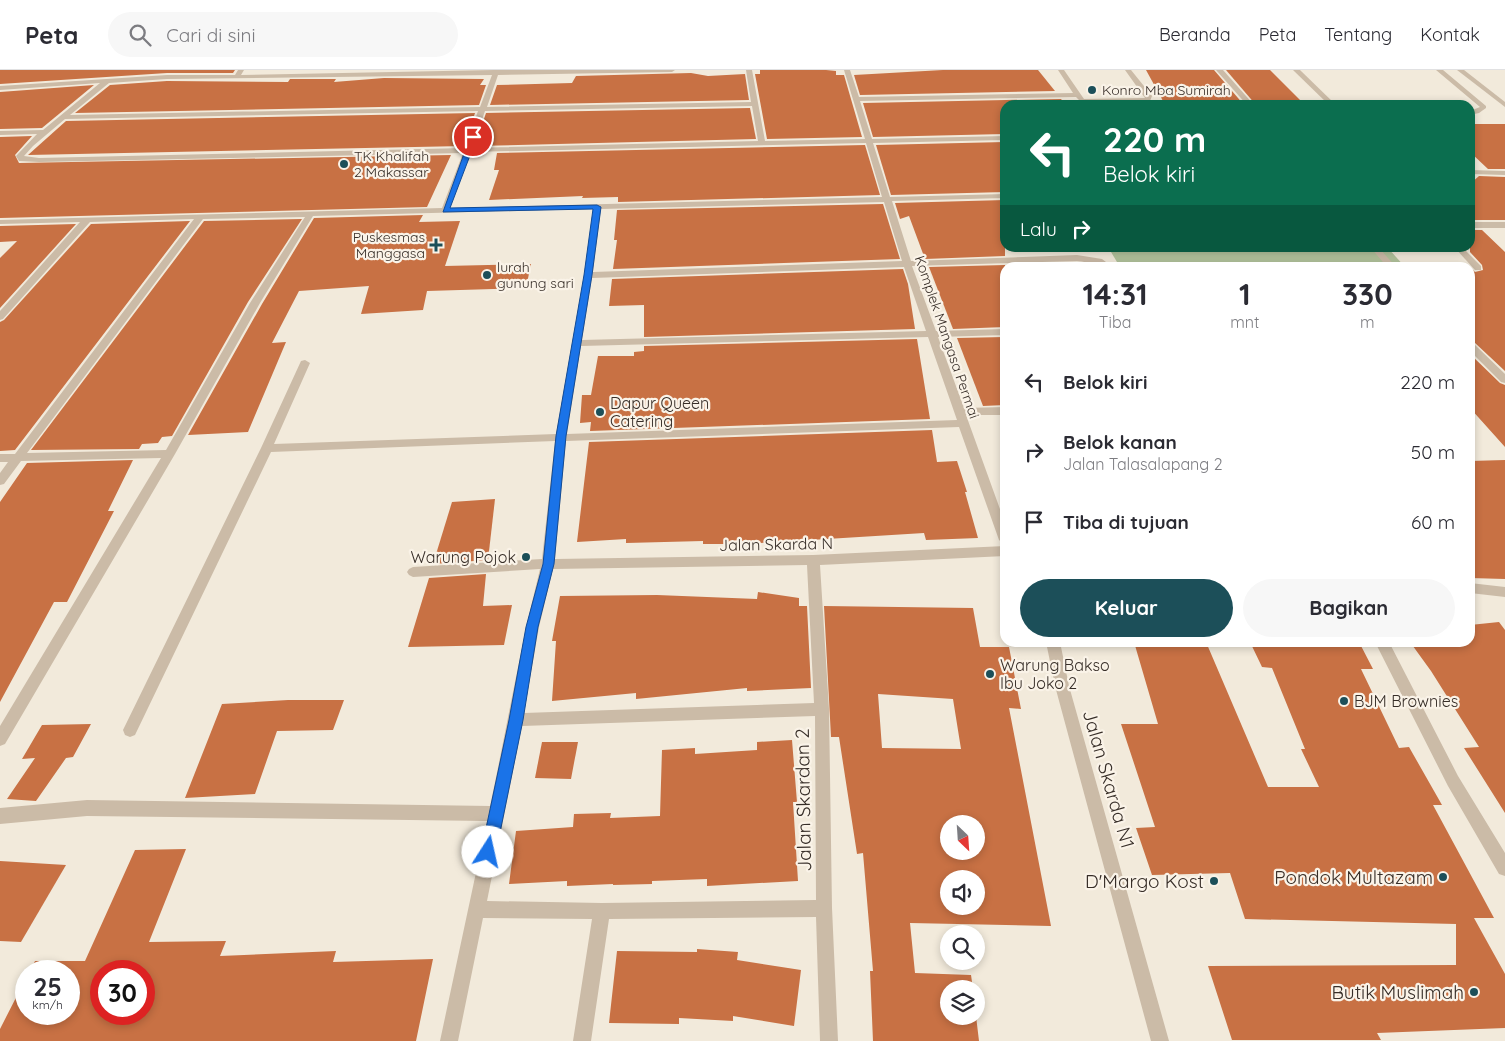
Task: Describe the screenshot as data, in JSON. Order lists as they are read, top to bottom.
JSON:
{
  "streets": {
    "street": [
      "Komplek Mangasa Permai",
      "Jalan Skarda N",
      "Jalan Skarda N1",
      "Jalan Skardan 2"
    ]
  },
  "crossings": [
    ["Jalan Skarda N", "Jalan Skardan 2"]
  ],
  "places": {
    "other": [
      "Konro Mba Sumirah",
      "TK Khalifah 2 Makassar",
      "lurah gunung sari",
      "Dapur Queen Catering",
      "Warung Pojok",
      "Warung Bakso Ibu Joko 2",
      "BJM Brownies",
      "Pondok Multazam",
      "D'Margo Kost",
      "Butik Muslimah"
    ],
    "health": ["Puskesmas Manggasa"]
  },
  "north": "bottom right",
  "page": {
    "header": "Peta",
    "search": "Cari di sini",
    "nav": [
      "Beranda",
      "Peta",
      "Tentang",
      "Kontak"
    ],
    "turn": ["220 m", "Belok kiri"],
    "then": "Lalu",
    "eta": [
      "14:31",
      "Tiba",
      "1",
      "mnt",
      "330",
      "m"
    ],
    "list": [
      {
        "name": "Belok kiri",
        "value": "220 m"
      },
      {
        "name": "Belok kanan",
        "note": "Jalan Talasalapang 2",
        "value": "50 m"
      },
      {
        "name": "Tiba di tujuan",
        "value": "60 m"
      }
    ],
    "buttons": ["Keluar", "Bagikan"],
    "speed": "25 km/h",
    "limit": "30"
  }
}
